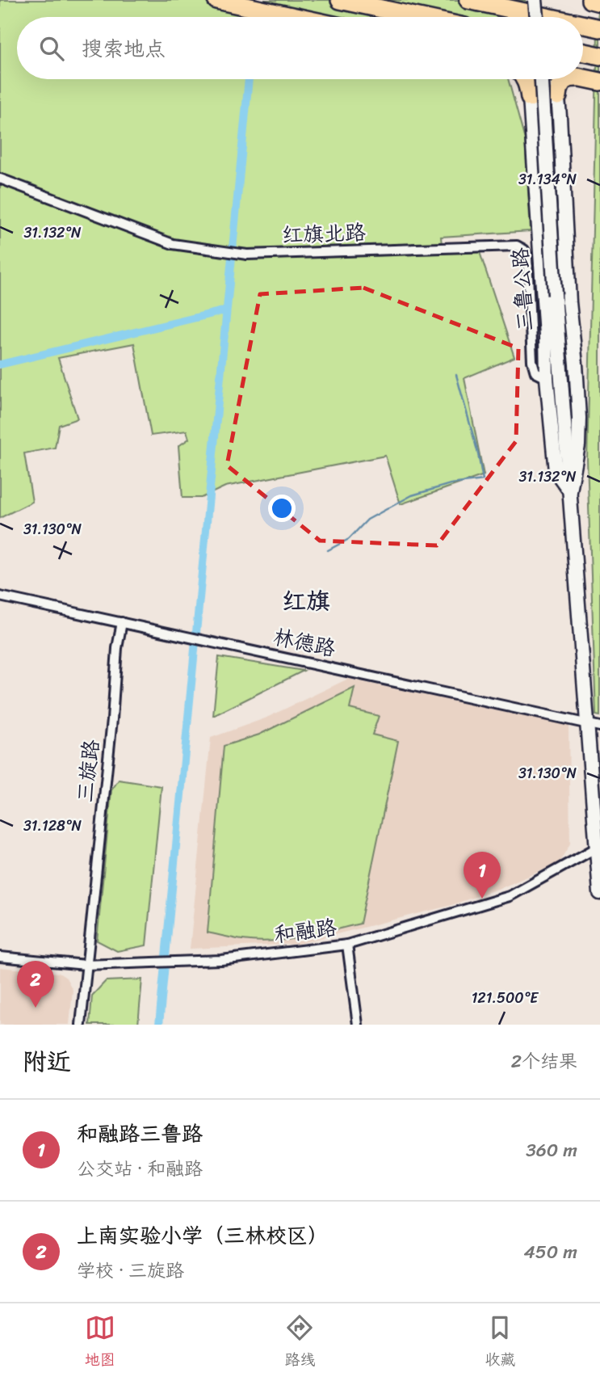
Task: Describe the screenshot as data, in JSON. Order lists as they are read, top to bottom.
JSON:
{
  "streets": {
    "main road": ["三鲁公路"],
    "street": [
      "红旗北路",
      "林德路",
      "三旋路",
      "和融路"
    ]
  },
  "crossings": [
    ["红旗北路", "三鲁公路"],
    ["三鲁公路", "林德路"],
    ["三鲁公路", "和融路"],
    ["林德路", "三旋路"],
    ["三旋路", "和融路"]
  ],
  "districts": ["红旗"],
  "page": {
    "search": "搜索地点",
    "pins": ["1", "2"],
    "heading": ["附近", "2个结果"],
    "list": [
      {
        "mark": "1",
        "name": "和融路三鲁路",
        "note": "公交站 · 和融路",
        "value": "360 m"
      },
      {
        "mark": "2",
        "name": "上南实验小学（三林校区）",
        "note": "学校 · 三旋路",
        "value": "450 m"
      }
    ],
    "nav": ["地图", "路线", "收藏"]
  },
  "coordinates": [
    "31.134°N",
    "31.132°N",
    "31.130°N",
    "31.128°N",
    "121.500°E"
  ]
}
